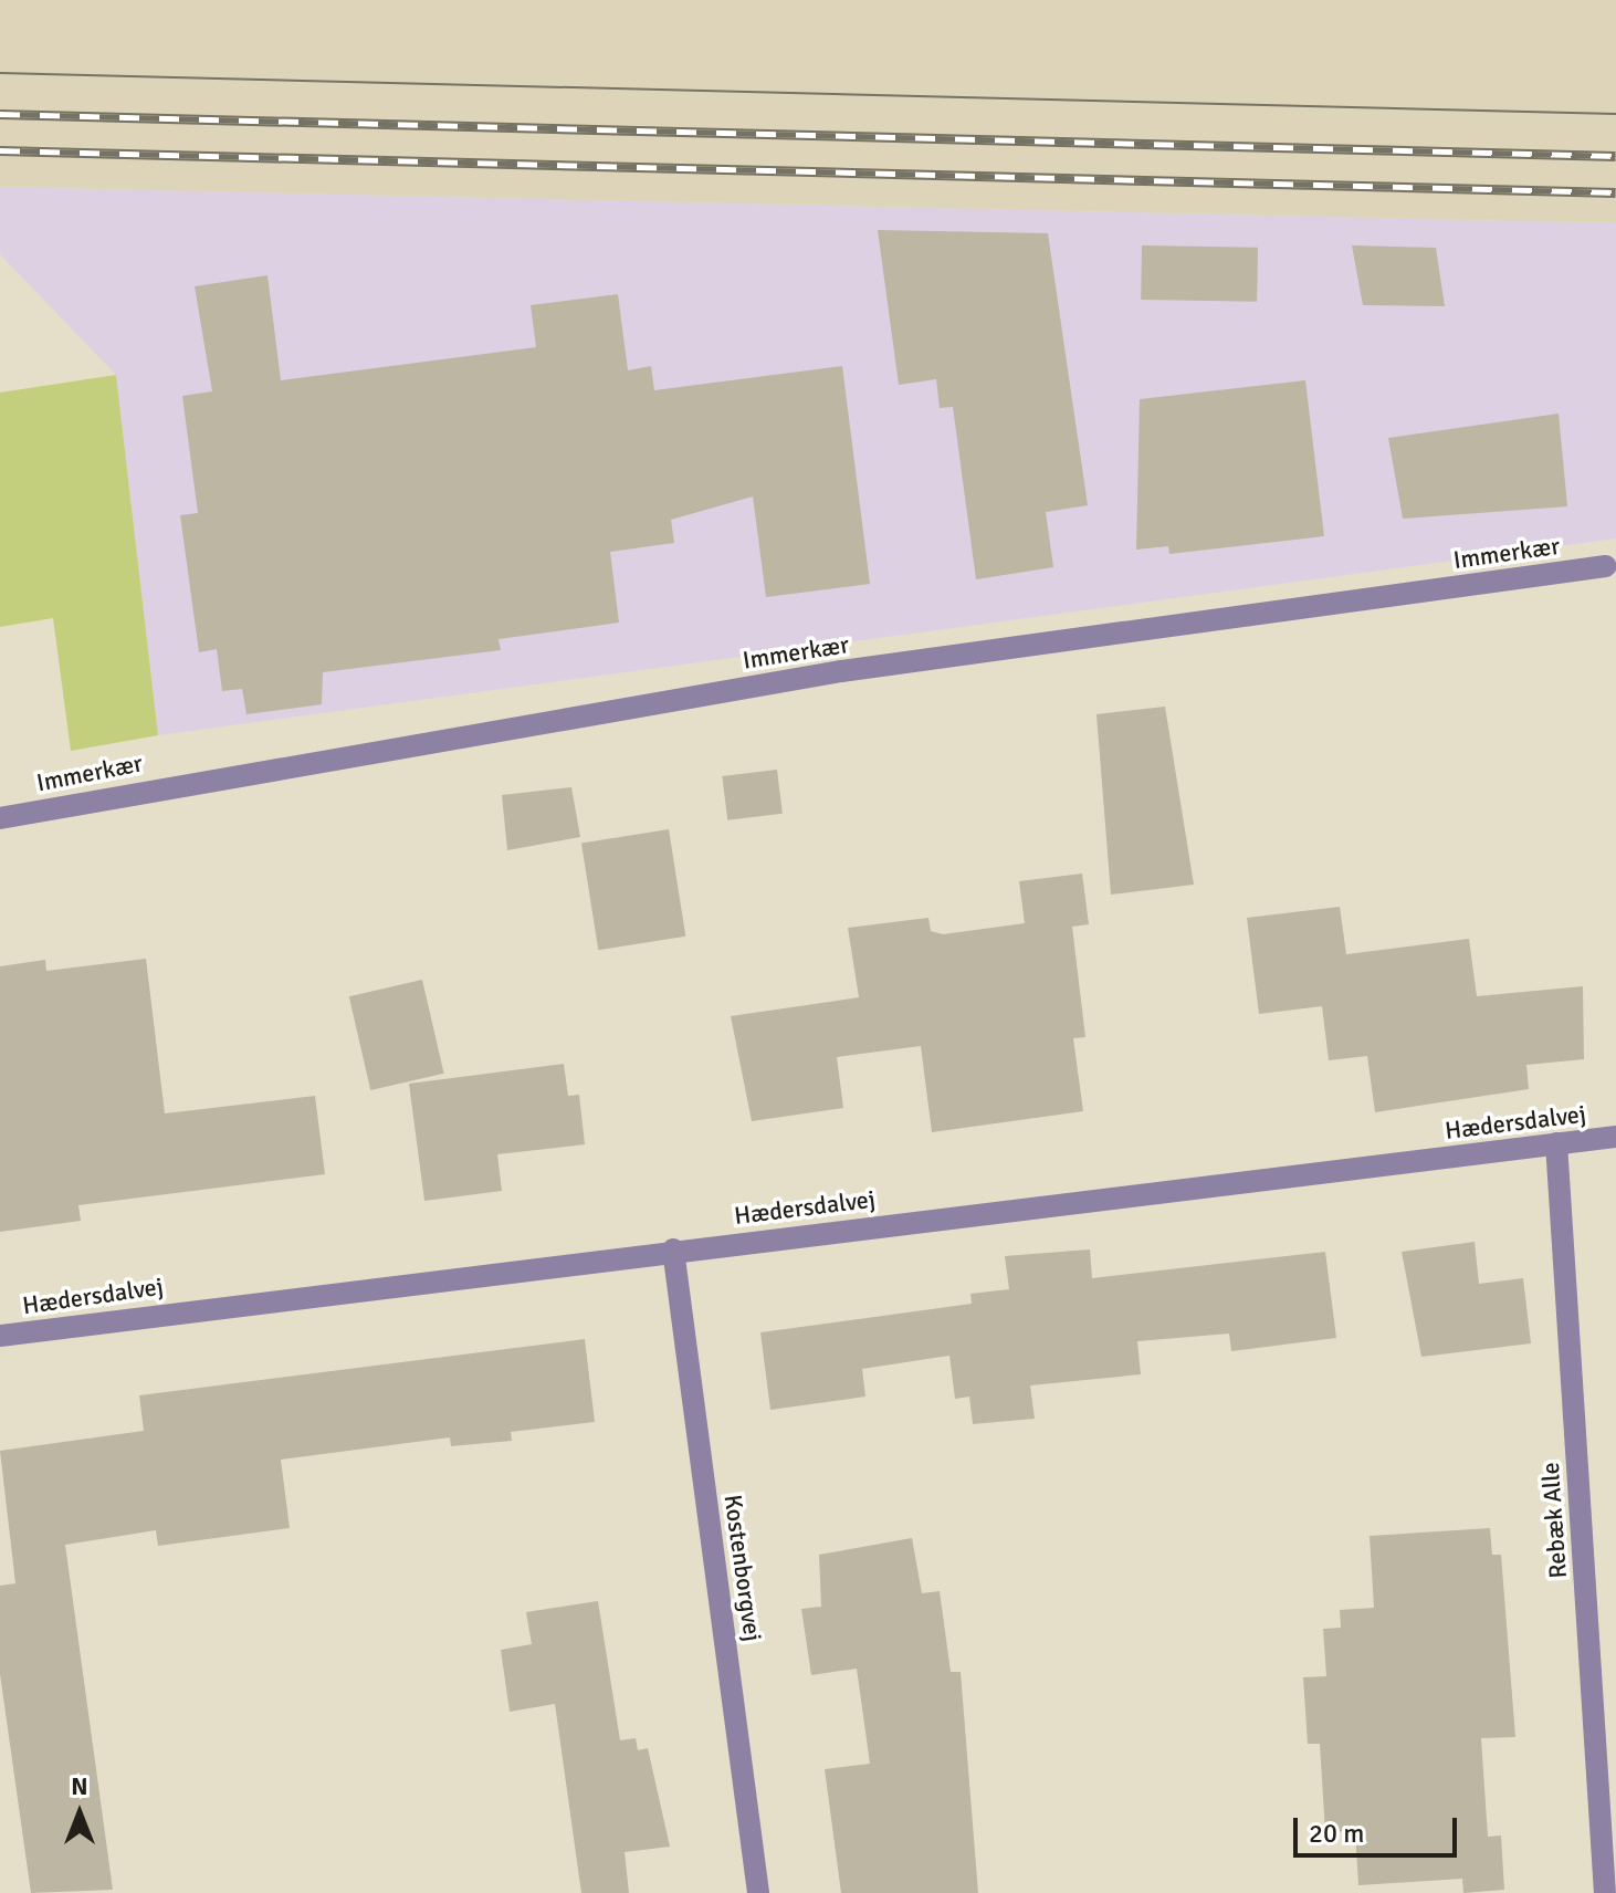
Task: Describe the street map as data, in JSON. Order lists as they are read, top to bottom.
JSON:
{
  "streets": {
    "street": [
      "Immerkær",
      "Hædersdalvej",
      "Rebæk Alle",
      "Kostenborgvej"
    ]
  },
  "crossings": [
    ["Hædersdalvej", "Rebæk Alle"],
    ["Hædersdalvej", "Kostenborgvej"]
  ],
  "scale_bar": "20 m",
  "north": "top"
}
